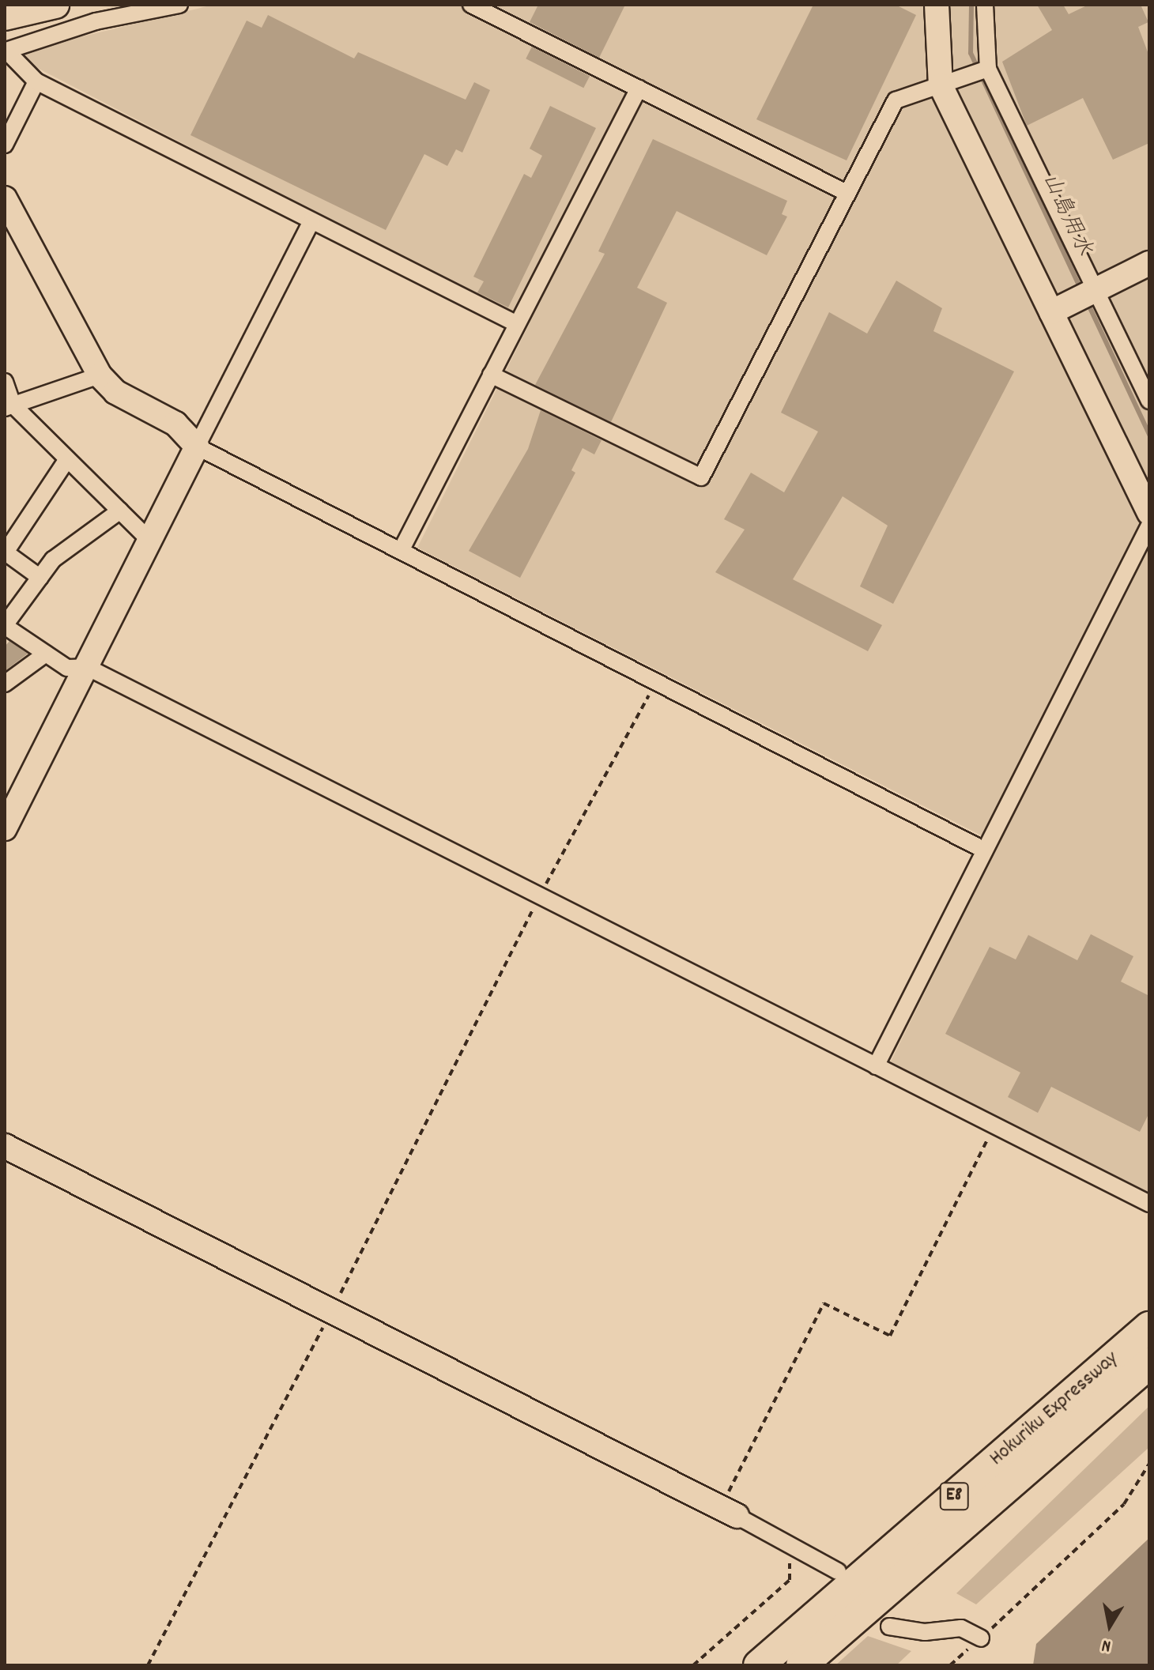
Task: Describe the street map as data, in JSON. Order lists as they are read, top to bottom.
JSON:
{
  "streets": {
    "highway": ["Hokuriku Expressway", "E8"]
  },
  "water": ["山島用水"],
  "north": "bottom"
}
